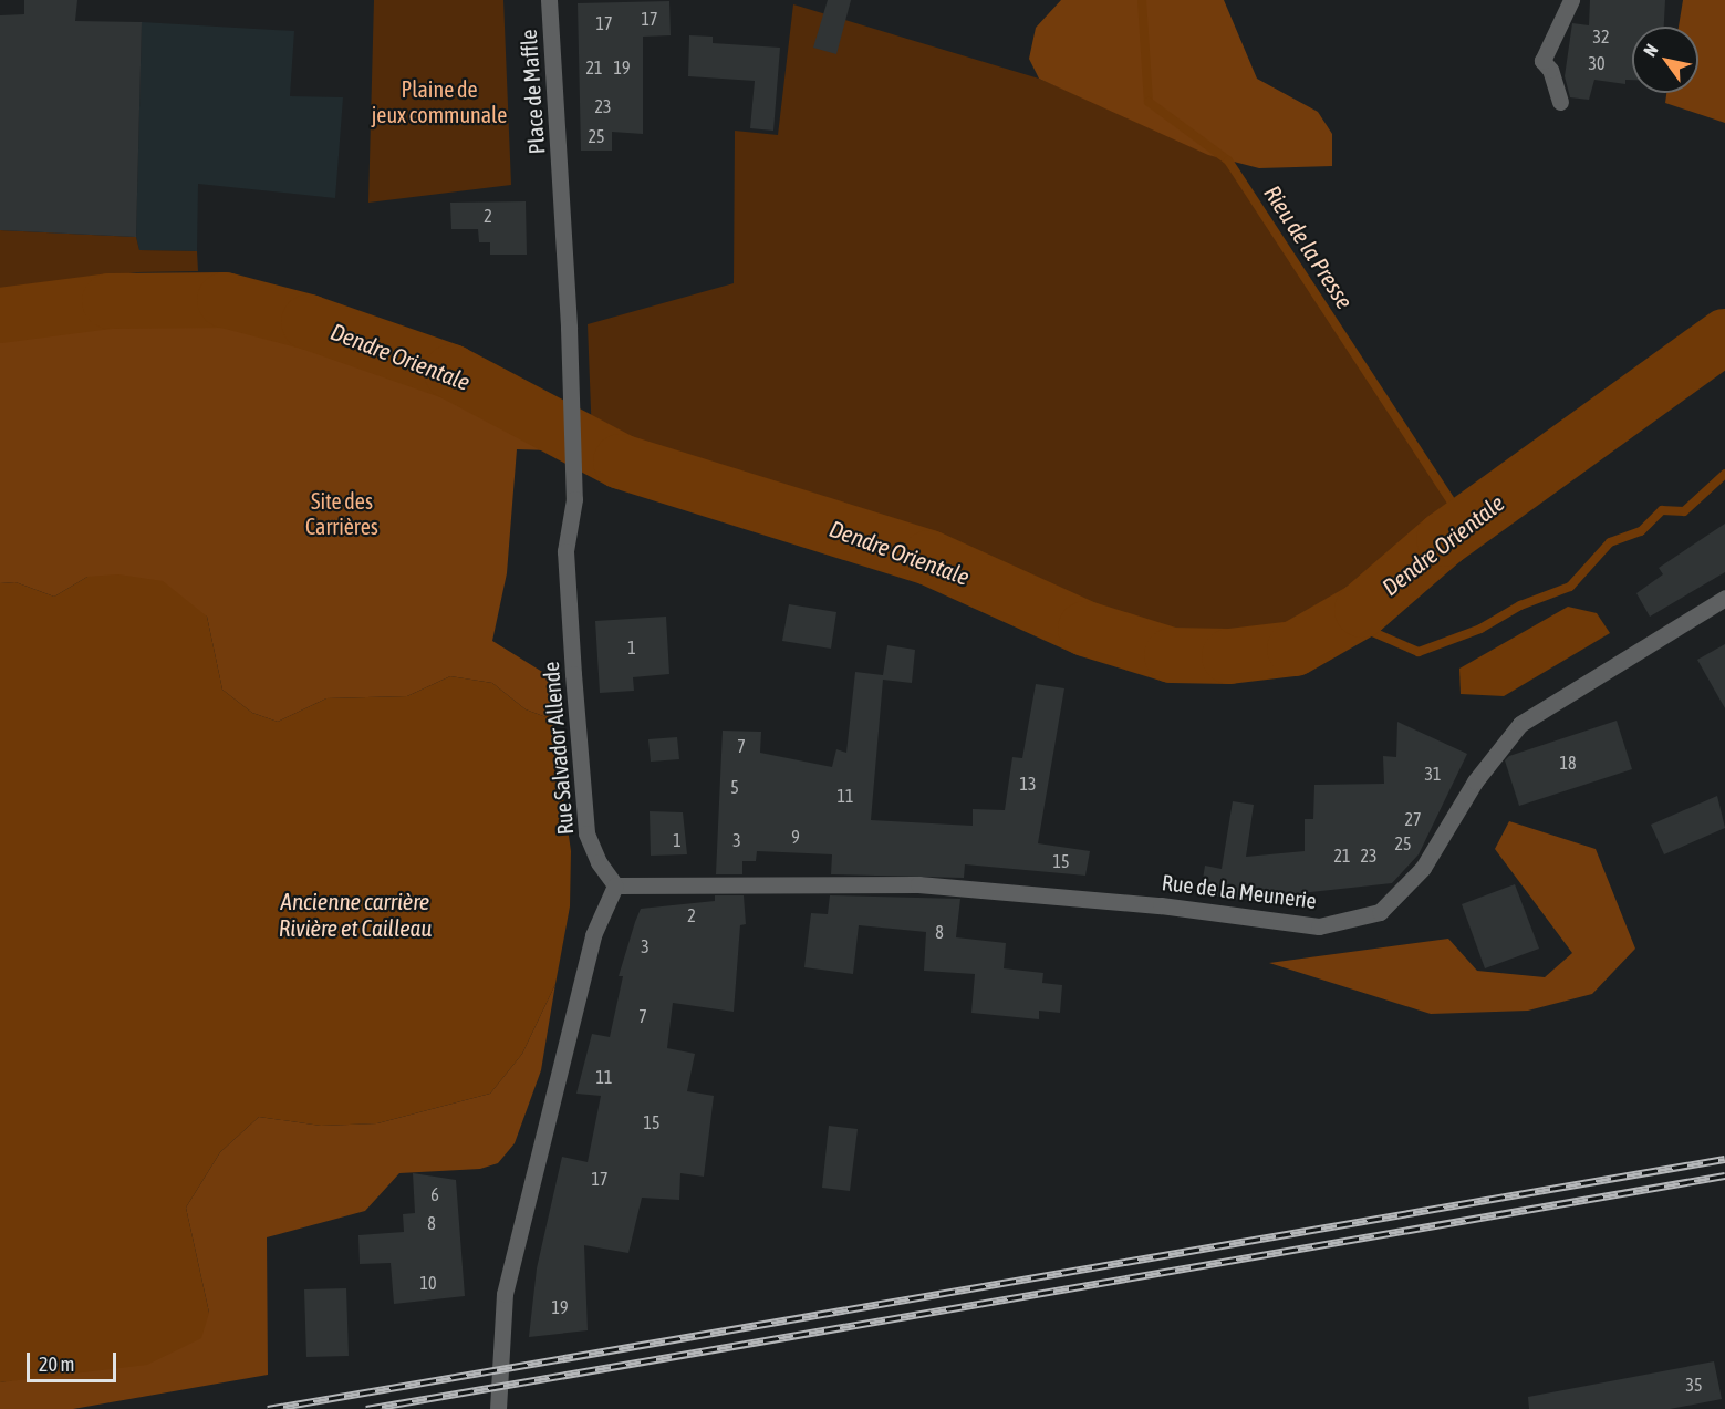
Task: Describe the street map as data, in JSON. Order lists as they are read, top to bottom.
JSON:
{
  "streets": {
    "street": ["Place de Maffle", "Rue Salvador Allende", "Rue de la Meunerie"]
  },
  "crossings": [
    ["Place de Maffle", "Rue Salvador Allende"],
    ["Rue Salvador Allende", "Rue de la Meunerie"]
  ],
  "water": ["Rieu de la Presse", "Dendre Orientale", "Ancienne carrière Rivière et Cailleau"],
  "parks": ["Plaine de jeux communale", "Site des Carrières"],
  "house_numbers": [
    "17",
    "17",
    "32",
    "30",
    "21",
    "19",
    "23",
    "25",
    "2",
    "1",
    "7",
    "18",
    "31",
    "13",
    "5",
    "11",
    "27",
    "9",
    "1",
    "3",
    "25",
    "21",
    "23",
    "15",
    "2",
    "8",
    "3",
    "7",
    "11",
    "15",
    "17",
    "6",
    "8",
    "10",
    "19",
    "35"
  ],
  "scale_bar": "20 m",
  "north": "top left"
}
